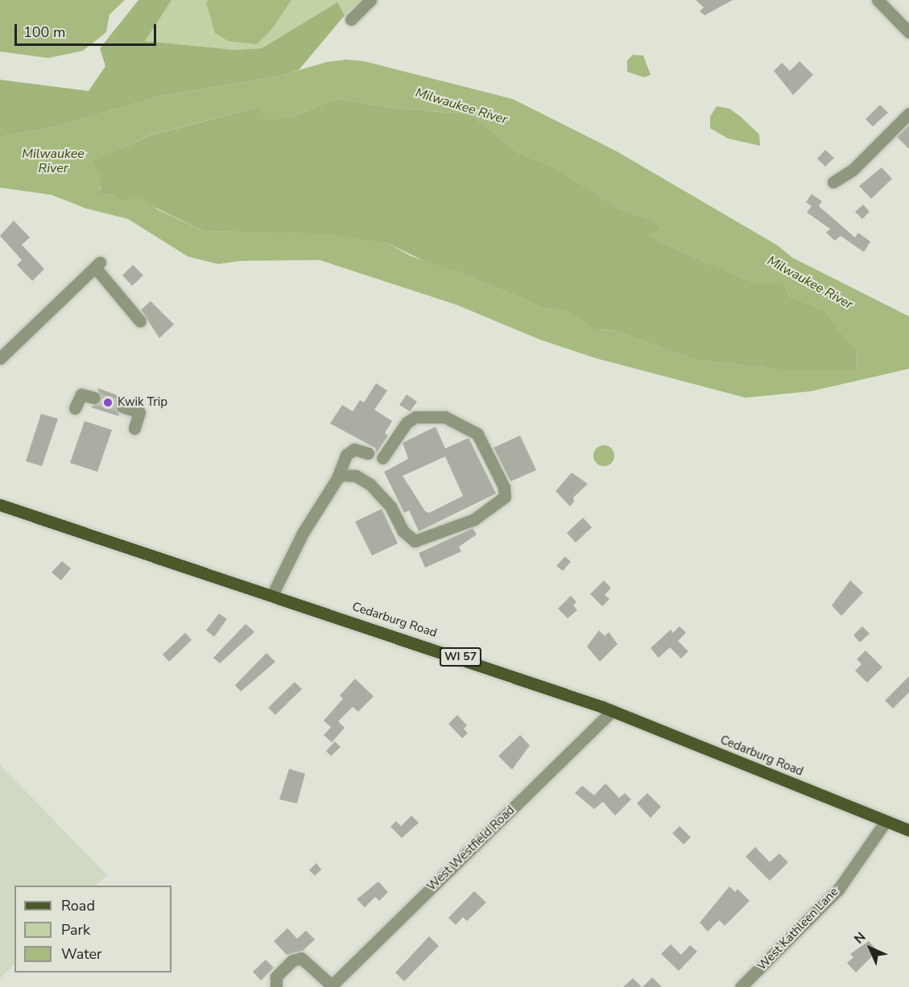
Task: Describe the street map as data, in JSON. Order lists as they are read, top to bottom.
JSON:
{
  "streets": {
    "main road": ["Cedarburg Road", "WI 57"],
    "street": ["West Westfield Road", "West Kathleen Lane"]
  },
  "crossings": [
    ["Cedarburg Road", "West Westfield Road"],
    ["Cedarburg Road", "West Kathleen Lane"]
  ],
  "water": ["Milwaukee River"],
  "places": ["Kwik Trip"],
  "legend": ["Road", "Park", "Water"],
  "scale_bar": "100 m",
  "north": "top left"
}
